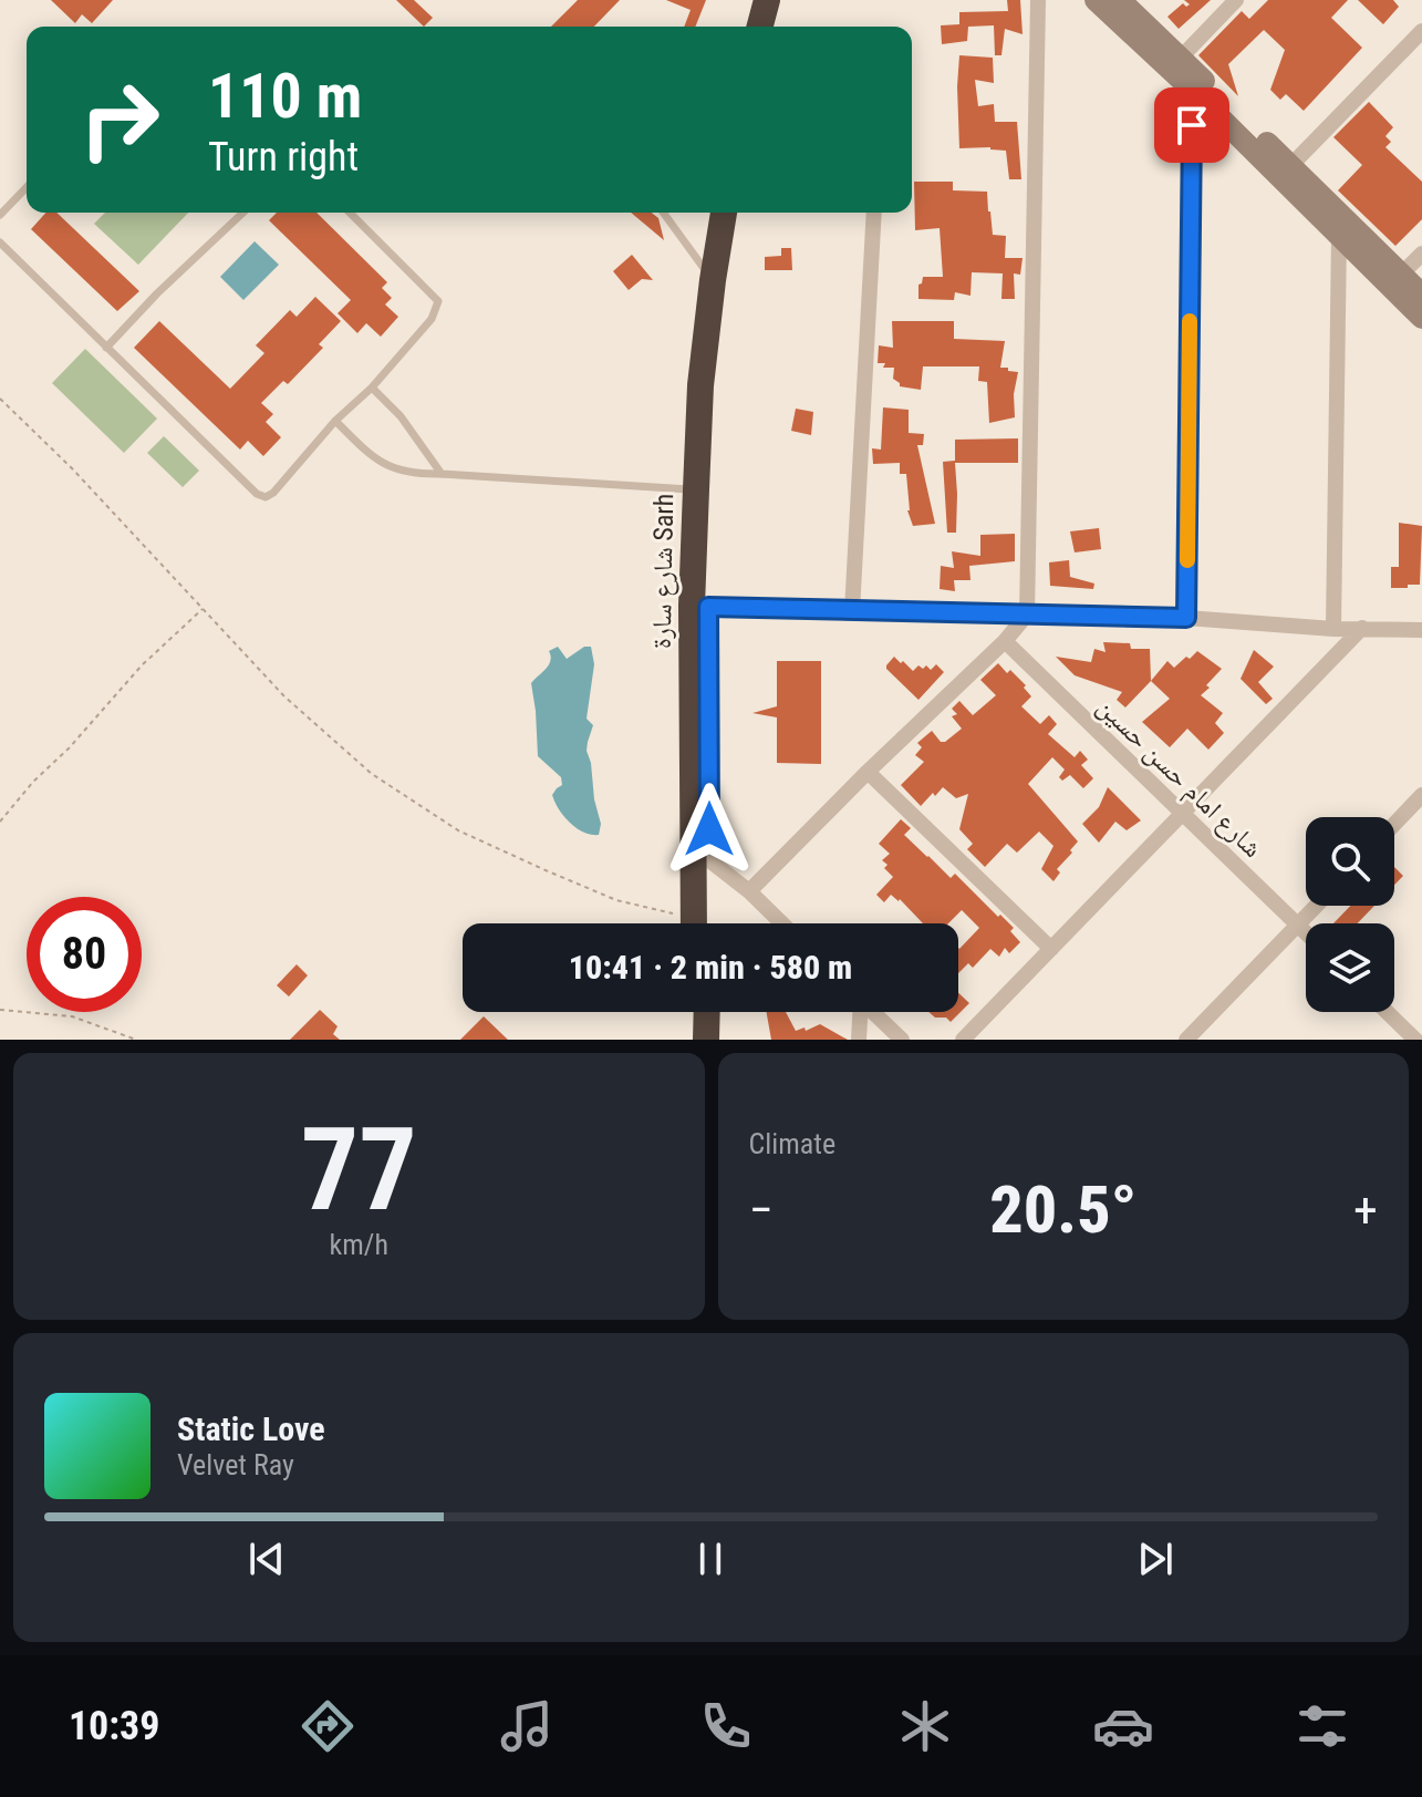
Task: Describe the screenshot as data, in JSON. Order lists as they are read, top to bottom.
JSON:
{
  "streets": {
    "highway": ["شارع سارة Sarh"],
    "street": ["شارع امام حسن حسين"]
  },
  "page": {
    "turn": ["110 m", "Turn right"],
    "limit": "80",
    "trip": "10:41 · 2 min · 580 m",
    "tile": [
      ["77", "km/h"],
      "Climate"
    ],
    "heat": ["−", "20.5°", "+"],
    "song": ["Static Love", "Velvet Ray"],
    "tabs": "10:39"
  }
}
